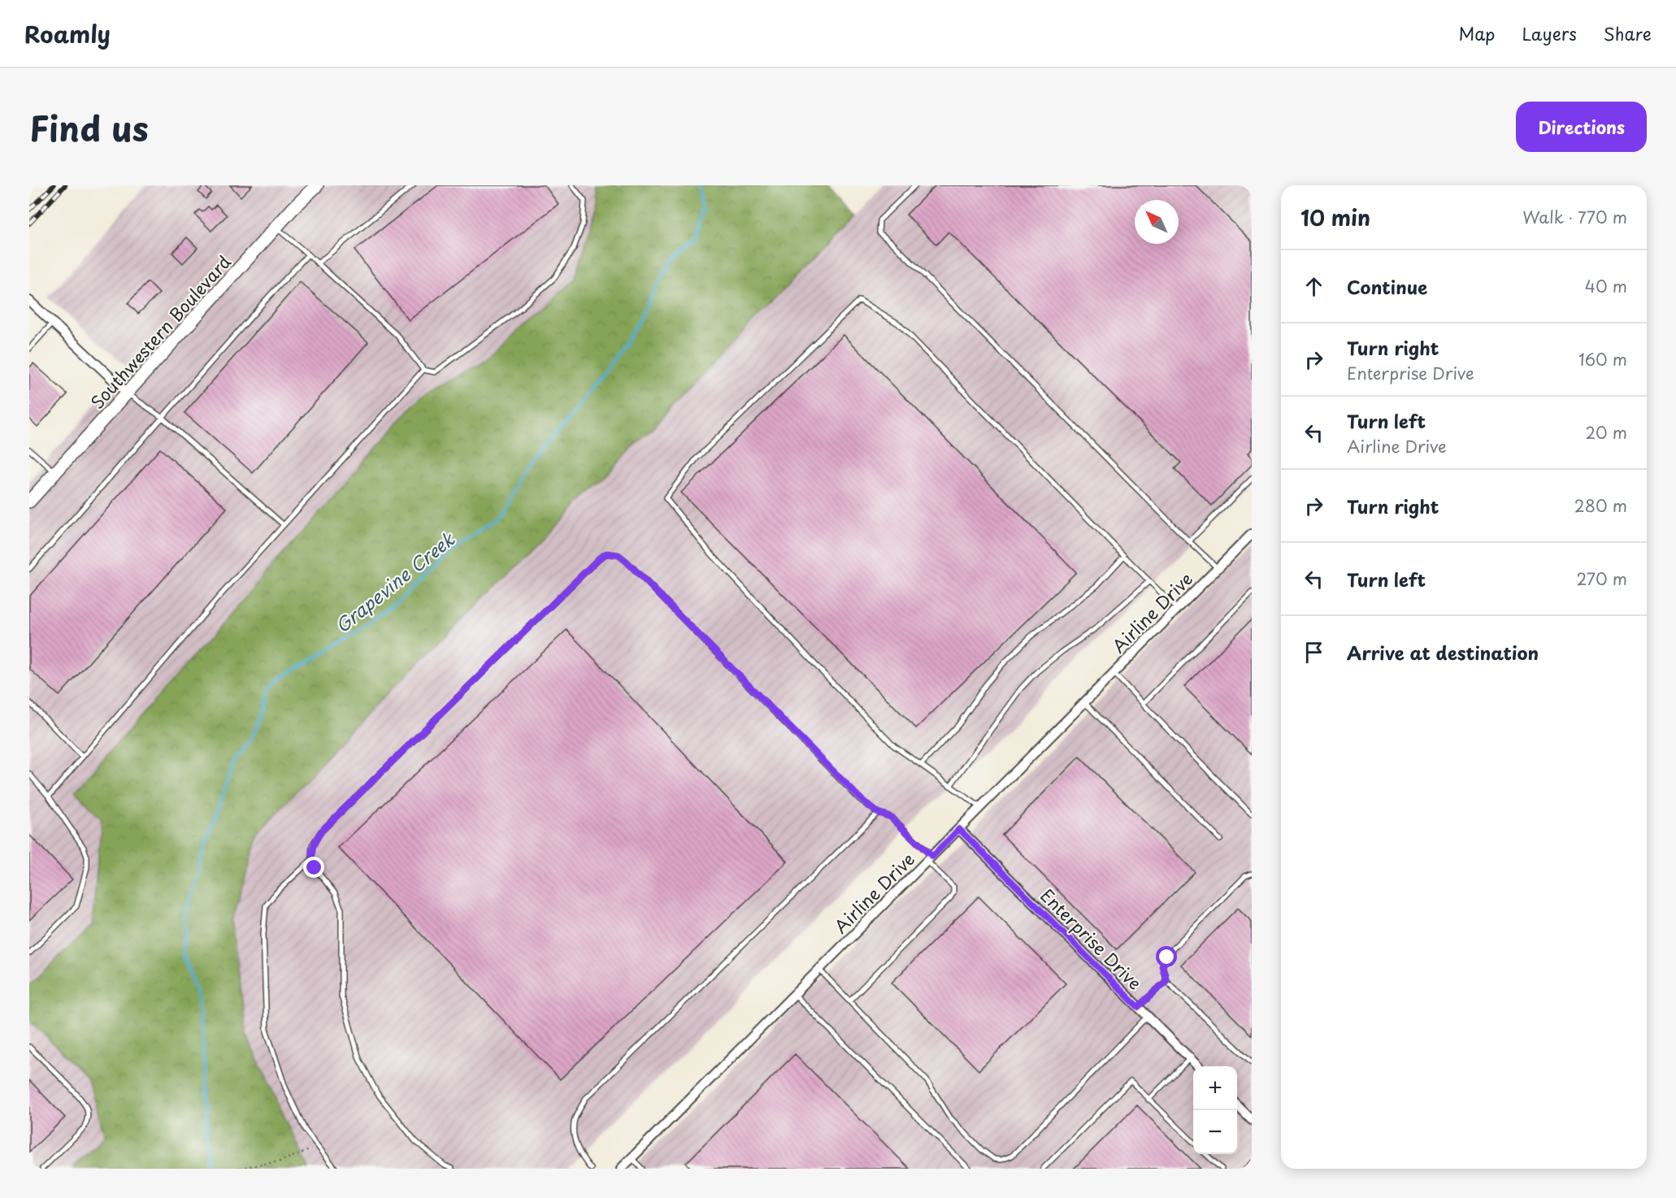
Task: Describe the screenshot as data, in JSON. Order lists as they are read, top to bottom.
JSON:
{
  "streets": {
    "street": ["Southwestern Boulevard", "Airline Drive", "Enterprise Drive"]
  },
  "crossings": [
    ["Airline Drive", "Enterprise Drive"]
  ],
  "water": ["Grapevine Creek"],
  "north": "top left",
  "page": {
    "header": "Roamly",
    "nav": ["Map", "Layers", "Share"],
    "title": "Find us",
    "buttons": "Directions",
    "heading": ["10 min", "Walk · 770 m"],
    "list": [
      ["Continue", "40 m"],
      ["Turn right", "Enterprise Drive", "160 m"],
      ["Turn left", "Airline Drive", "20 m"],
      ["Turn right", "280 m"],
      ["Turn left", "270 m"],
      "Arrive at destination"
    ],
    "map_buttons": ["+", "−"]
  }
}
